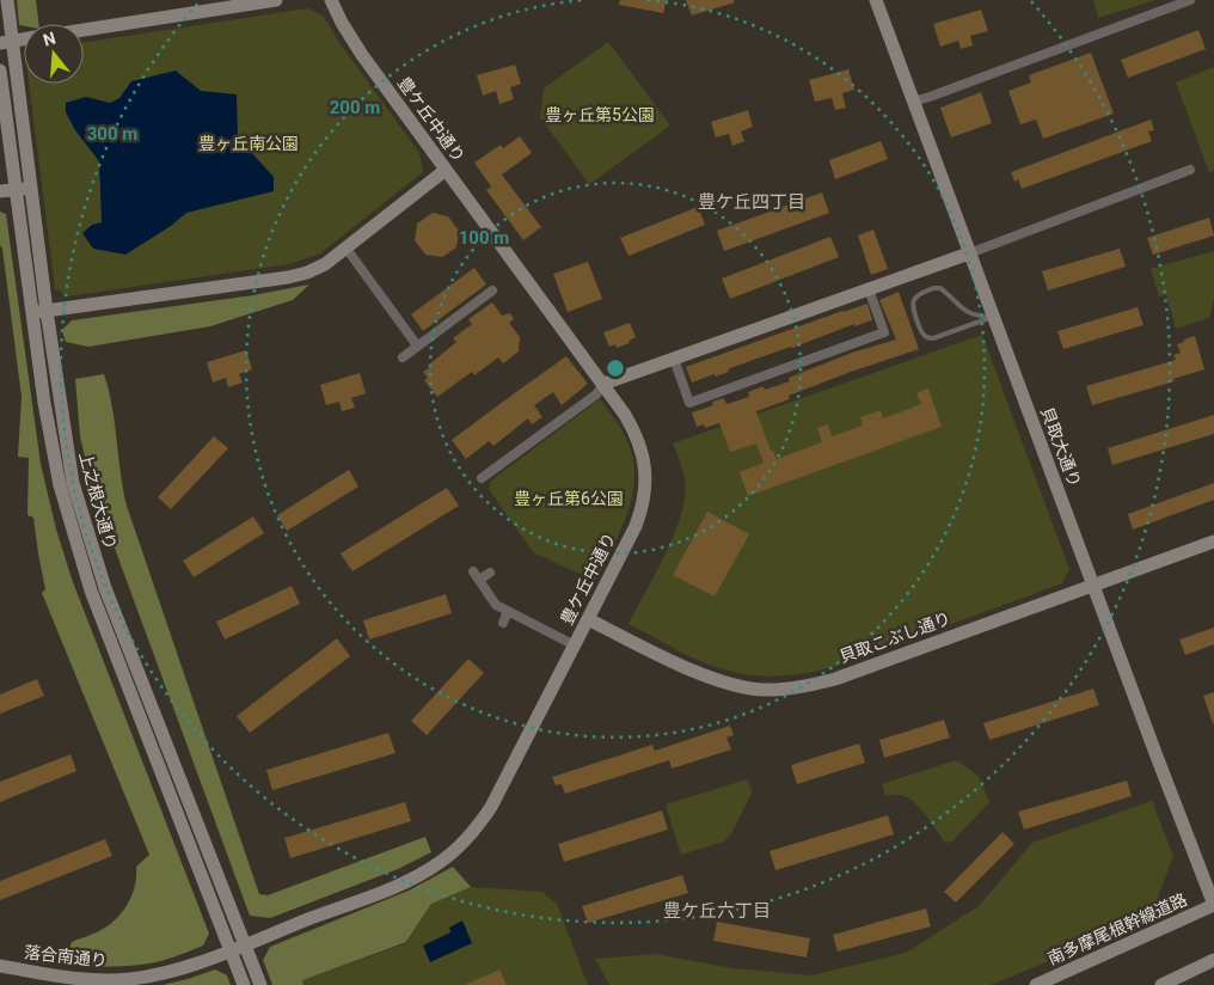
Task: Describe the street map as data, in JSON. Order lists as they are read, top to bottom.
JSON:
{
  "streets": {
    "street": [
      "豊ケ丘中通り",
      "貝取大通り",
      "上之根大通り",
      "貝取こぶし通り",
      "南多摩尾根幹線道路",
      "落合南通り"
    ]
  },
  "crossings": [
    ["豊ケ丘中通り", "上之根大通り"],
    ["豊ケ丘中通り", "貝取こぶし通り"],
    ["豊ケ丘中通り", "落合南通り"],
    ["貝取大通り", "貝取こぶし通り"],
    ["貝取大通り", "南多摩尾根幹線道路"],
    ["上之根大通り", "落合南通り"]
  ],
  "districts": ["豊ケ丘四丁目", "豊ケ丘六丁目"],
  "parks": ["豊ヶ丘第5公園", "豊ヶ丘南公園", "豊ヶ丘第6公園"],
  "north": "top",
  "rings": ["200 m", "300 m", "100 m"]
}
